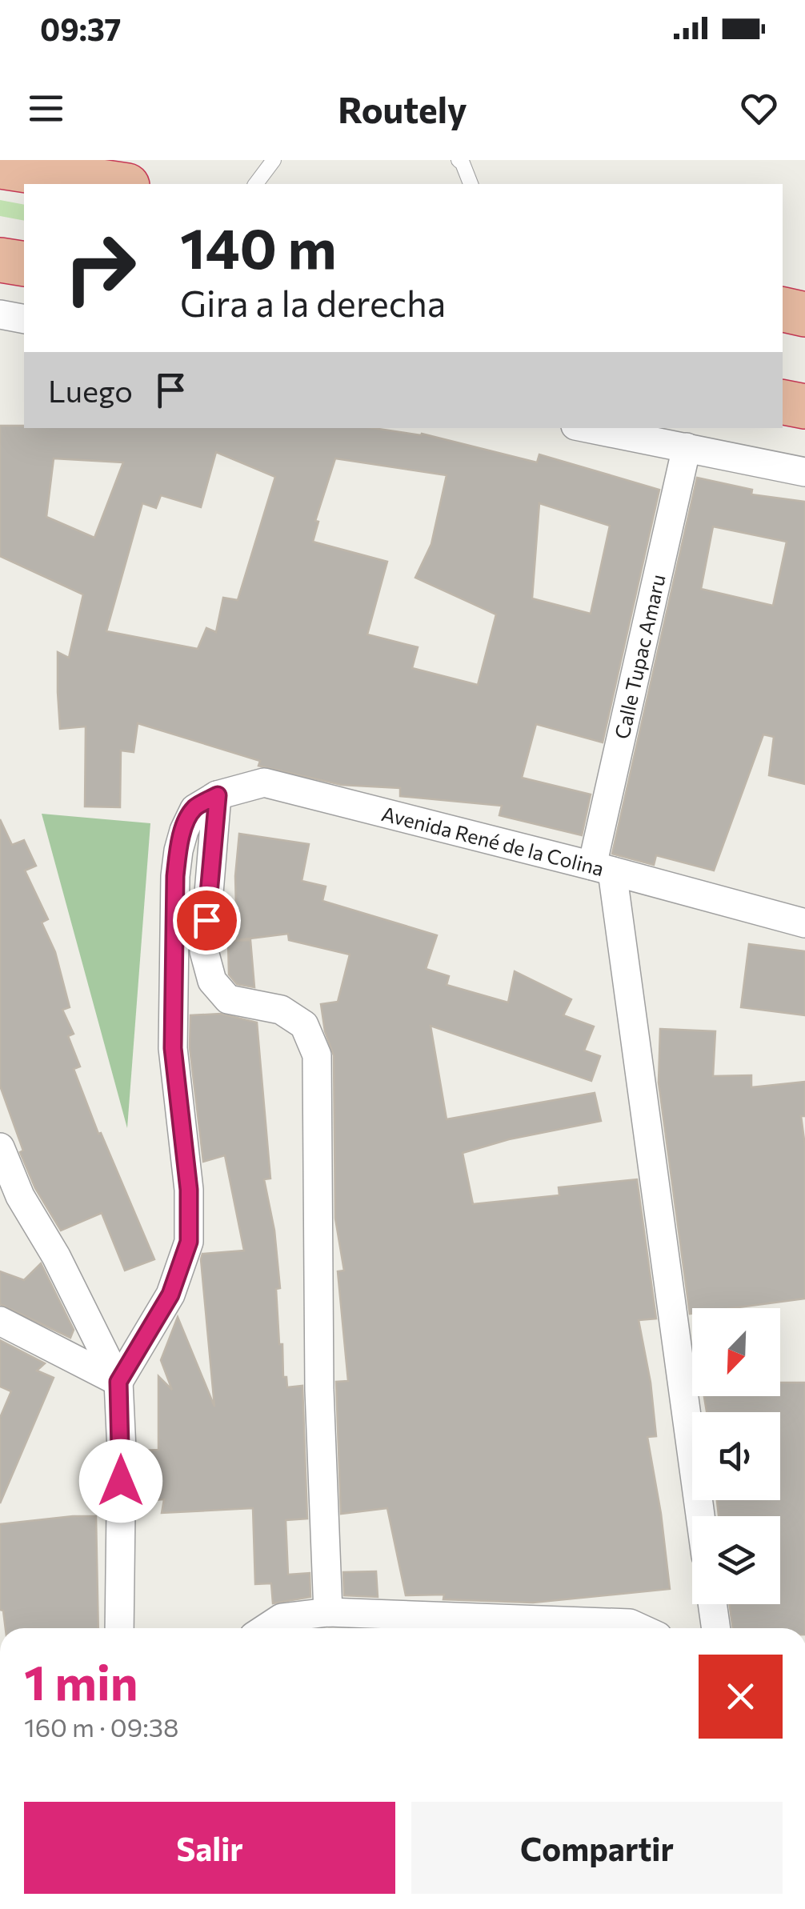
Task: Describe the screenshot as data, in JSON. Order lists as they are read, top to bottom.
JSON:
{
  "streets": {
    "street": ["Calle Tupac Amaru", "Avenida René de la Colina"]
  },
  "crossings": [
    ["Calle Tupac Amaru", "Avenida René de la Colina"]
  ],
  "north": "bottom left",
  "page": {
    "status": "09:37",
    "header": "Routely",
    "turn": ["140 m", "Gira a la derecha"],
    "then": "Luego",
    "heading": ["1 min", "160 m · 09:38"],
    "buttons": ["Salir", "Compartir"]
  }
}
